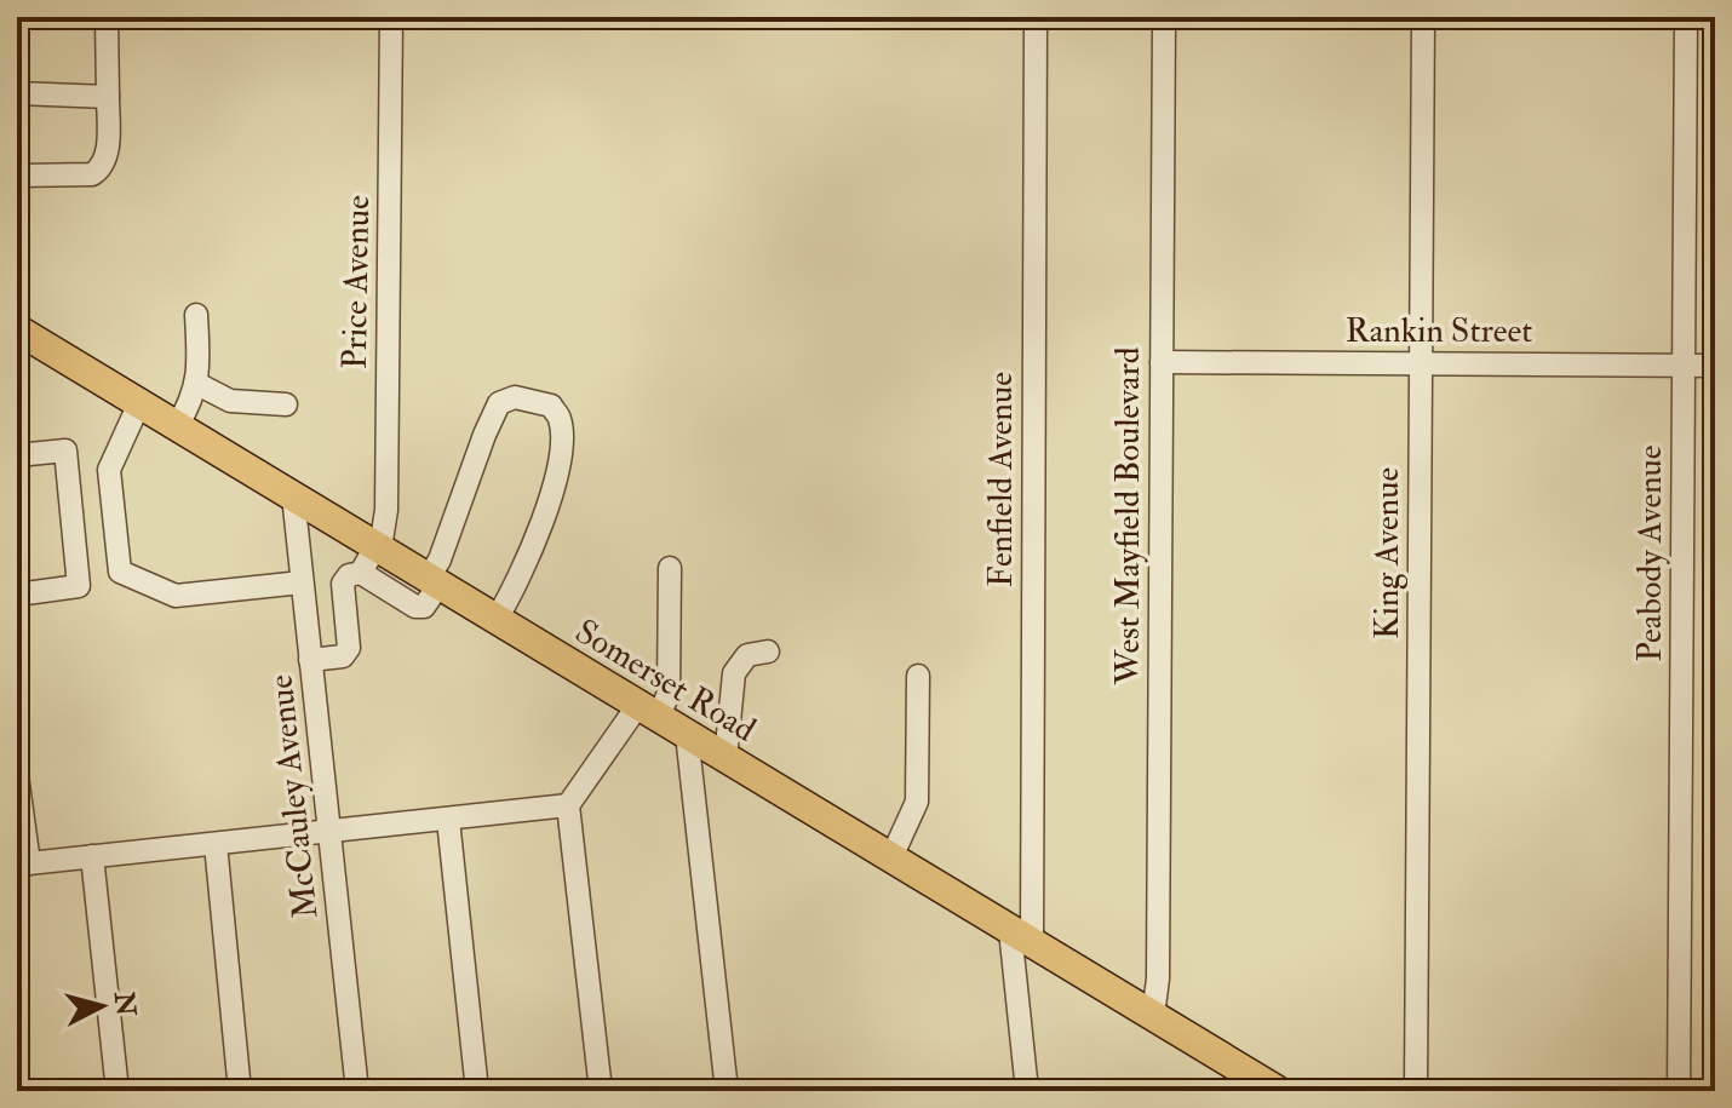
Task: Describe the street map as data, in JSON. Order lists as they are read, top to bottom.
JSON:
{
  "streets": {
    "main road": ["Somerset Road"],
    "street": [
      "Price Avenue",
      "Rankin Street",
      "Fenfield Avenue",
      "West Mayfield Boulevard",
      "King Avenue",
      "Peabody Avenue",
      "McCauley Avenue"
    ]
  },
  "crossings": [
    ["Price Avenue", "Somerset Road"],
    ["Rankin Street", "West Mayfield Boulevard"],
    ["Rankin Street", "King Avenue"],
    ["Rankin Street", "Peabody Avenue"],
    ["Fenfield Avenue", "Somerset Road"],
    ["West Mayfield Boulevard", "Somerset Road"],
    ["Somerset Road", "McCauley Avenue"]
  ],
  "north": "right"
}
